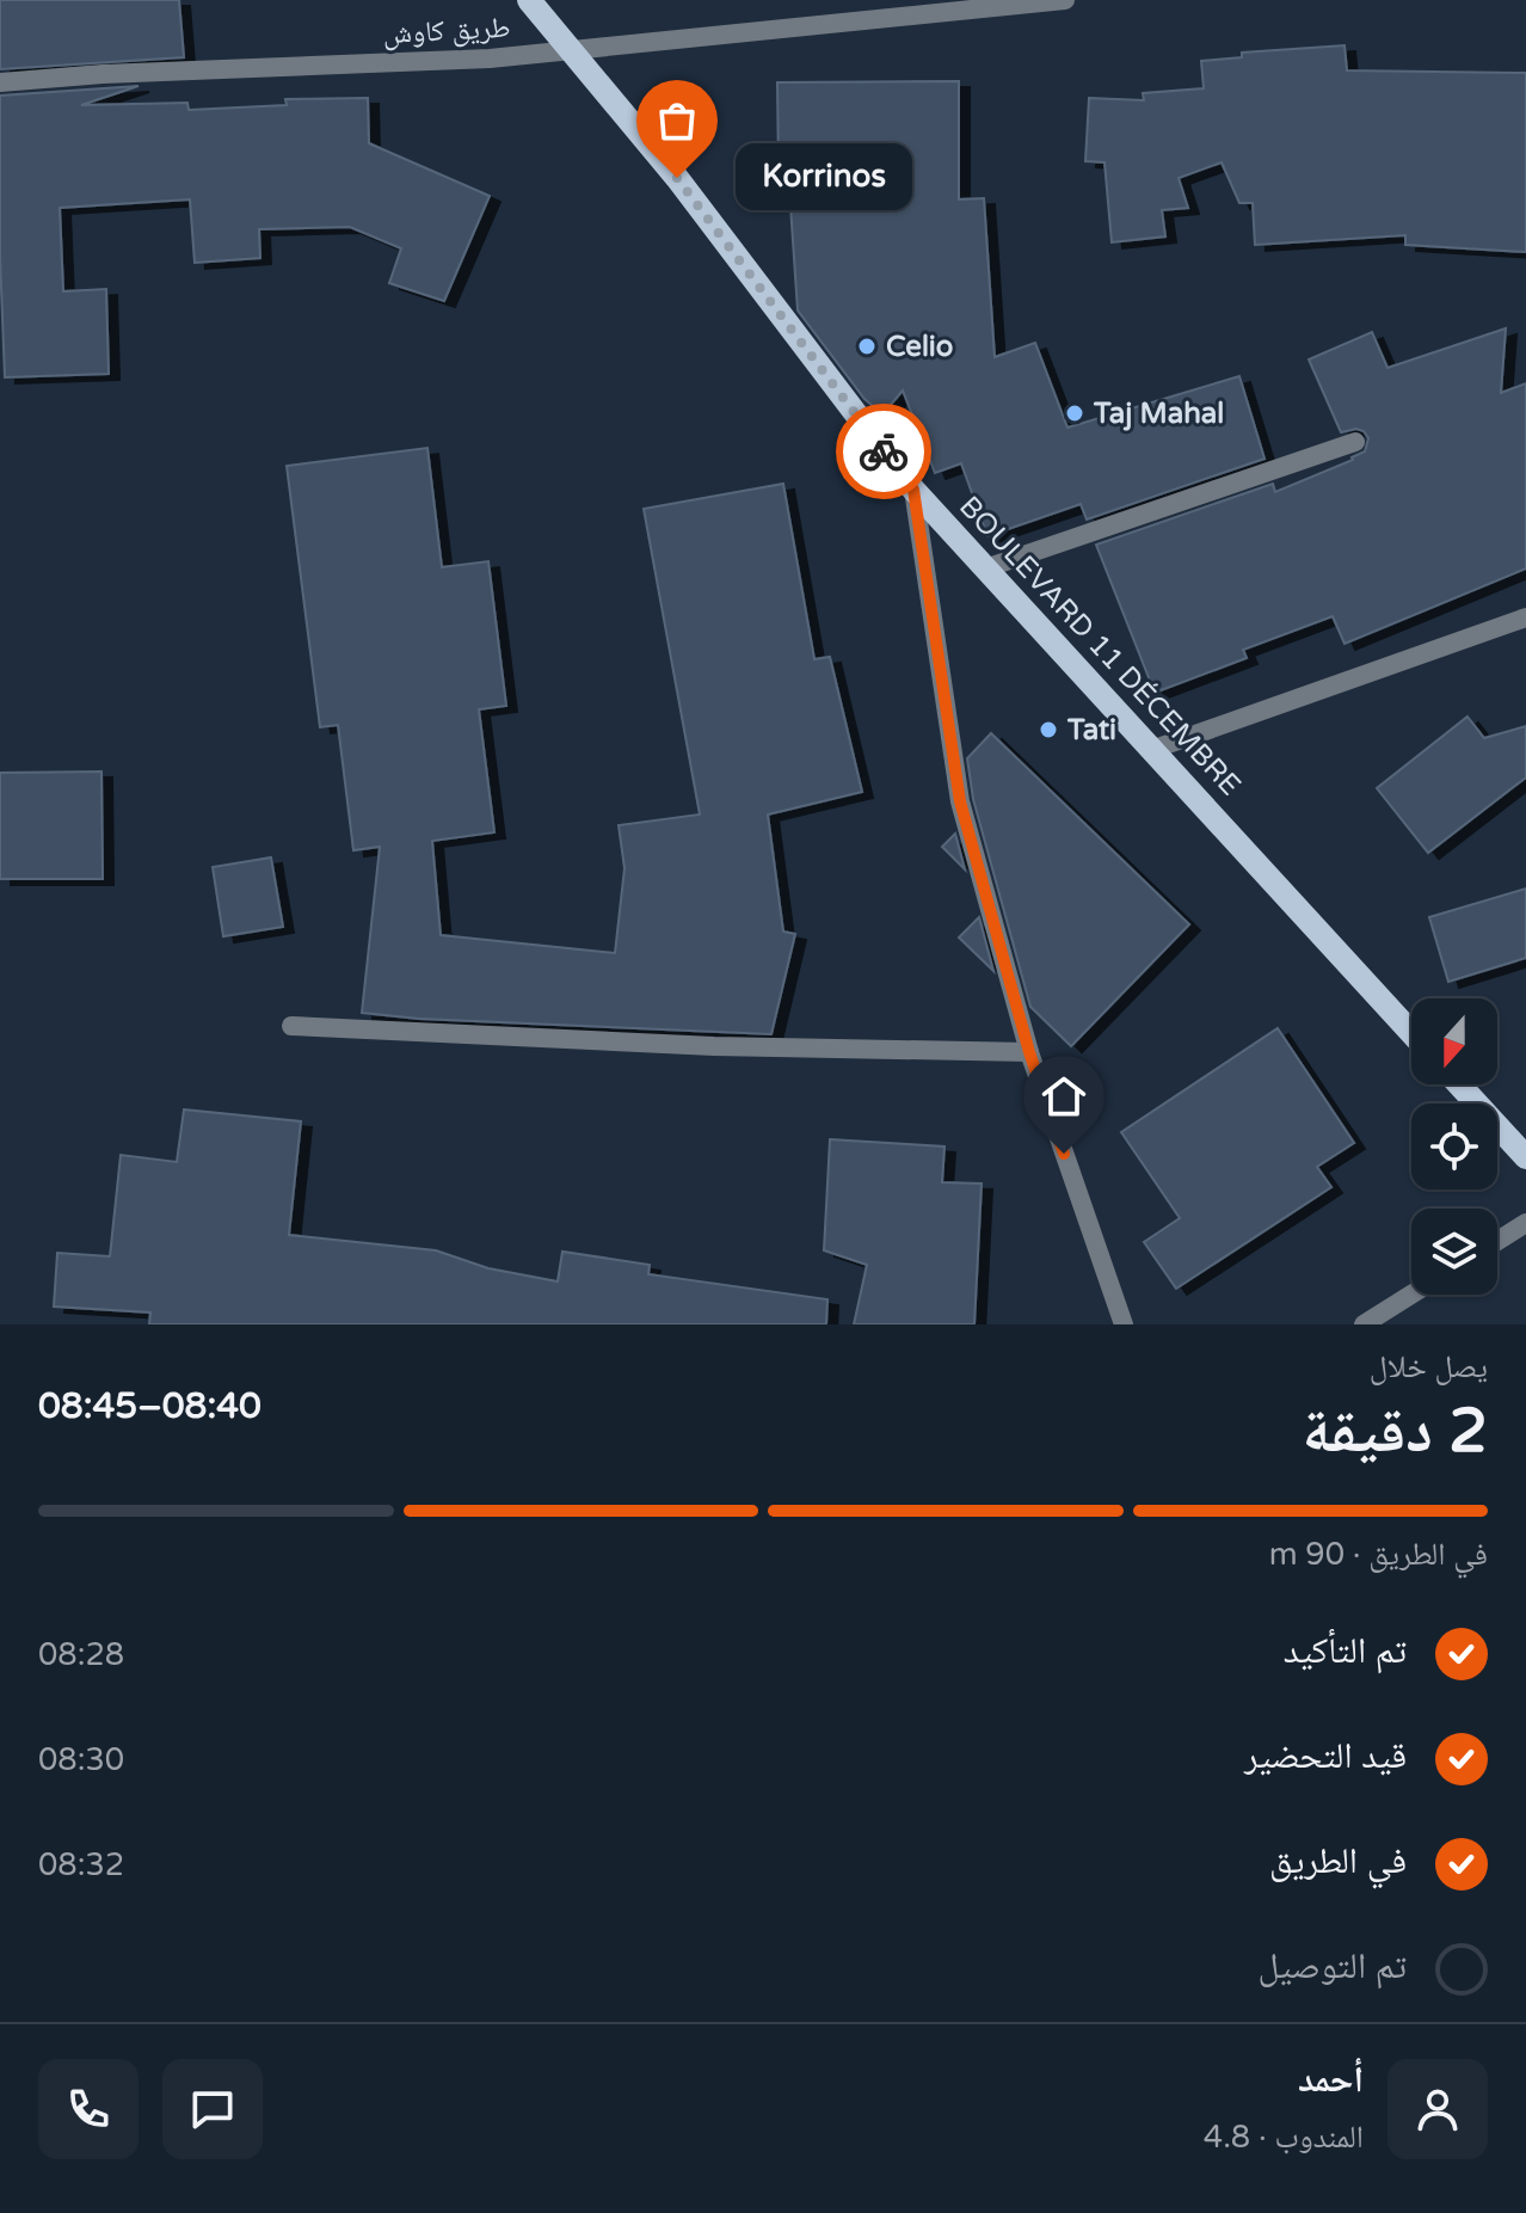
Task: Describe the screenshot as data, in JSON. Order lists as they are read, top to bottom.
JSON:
{
  "streets": {
    "main road": ["BOULEVARD 11 DÉCEMBRE"],
    "street": ["طريق كاوش"]
  },
  "crossings": [
    ["طريق كاوش", "BOULEVARD 11 DÉCEMBRE"]
  ],
  "places": [
    "Korrinos",
    "Celio",
    "Taj Mahal",
    "Tati"
  ],
  "north": "bottom",
  "page": {
    "bubble": "Korrinos",
    "heading": ["2 دقيقة", "يصل خلال", "08:40–08:45"],
    "panel": ["أحمد", "المندوب · 4.8"],
    "bar": "في الطريق · 90 m",
    "list": [
      ["تم التأكيد", "08:28"],
      ["قيد التحضير", "08:30"],
      ["في الطريق", "08:32"],
      "تم التوصيل"
    ]
  }
}
